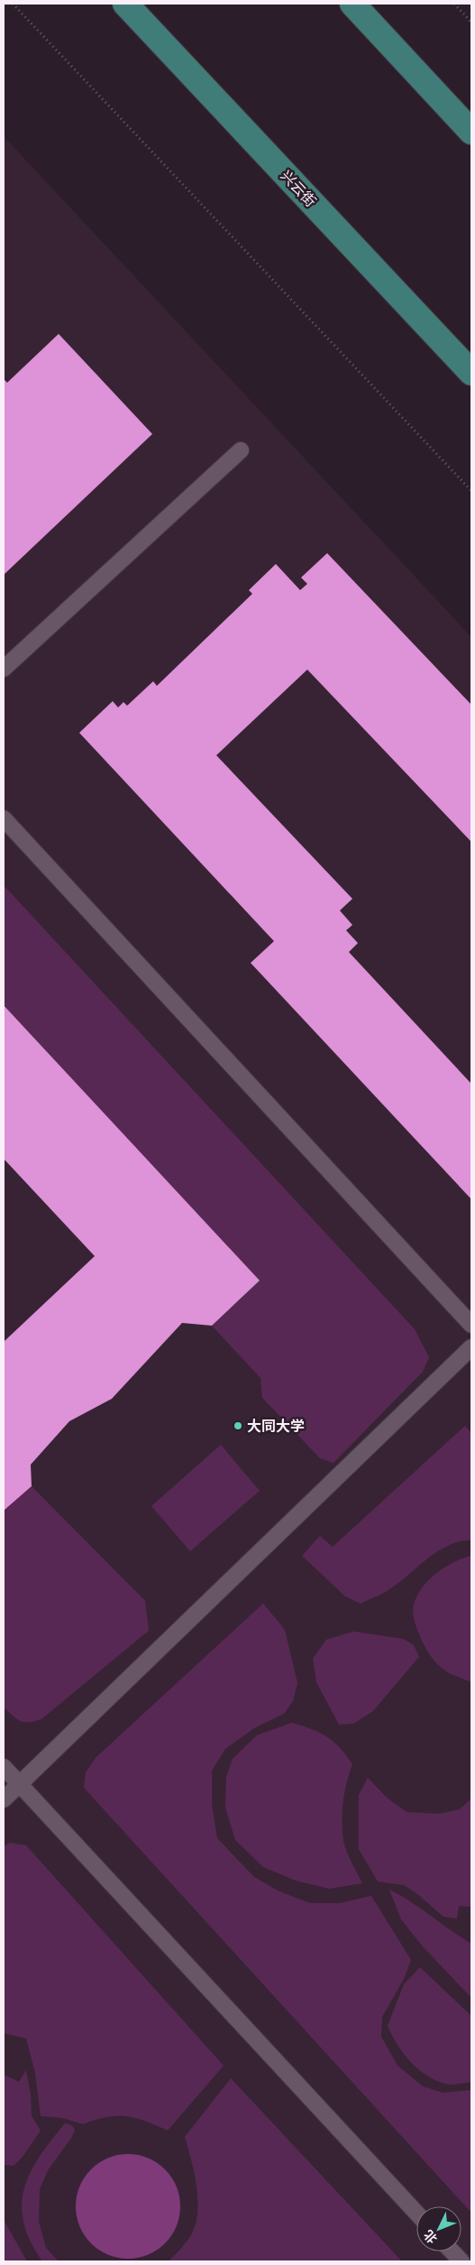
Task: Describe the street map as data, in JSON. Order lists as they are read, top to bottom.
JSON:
{
  "streets": {
    "main road": ["兴云街"]
  },
  "places": ["大同大学"],
  "north": "bottom left"
}
